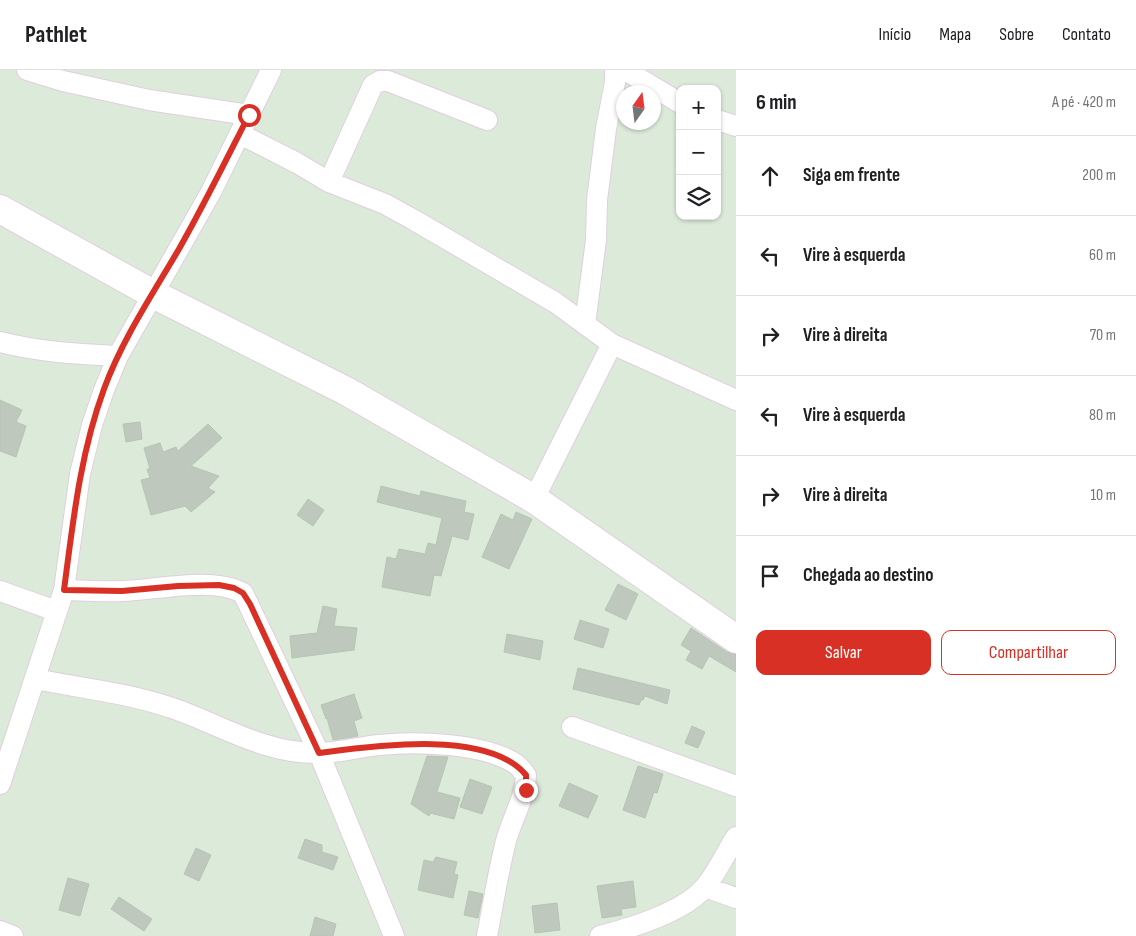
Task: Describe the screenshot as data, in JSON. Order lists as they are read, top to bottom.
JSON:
{
  "north": "top",
  "page": {
    "header": "Pathlet",
    "nav": [
      "Início",
      "Mapa",
      "Sobre",
      "Contato"
    ],
    "heading": ["6 min", "A pé · 420 m"],
    "map_buttons": ["+", "−"],
    "list": [
      ["Siga em frente", "200 m"],
      ["Vire à esquerda", "60 m"],
      ["Vire à direita", "70 m"],
      ["Vire à esquerda", "80 m"],
      ["Vire à direita", "10 m"],
      "Chegada ao destino"
    ],
    "buttons": ["Salvar", "Compartilhar"]
  }
}
